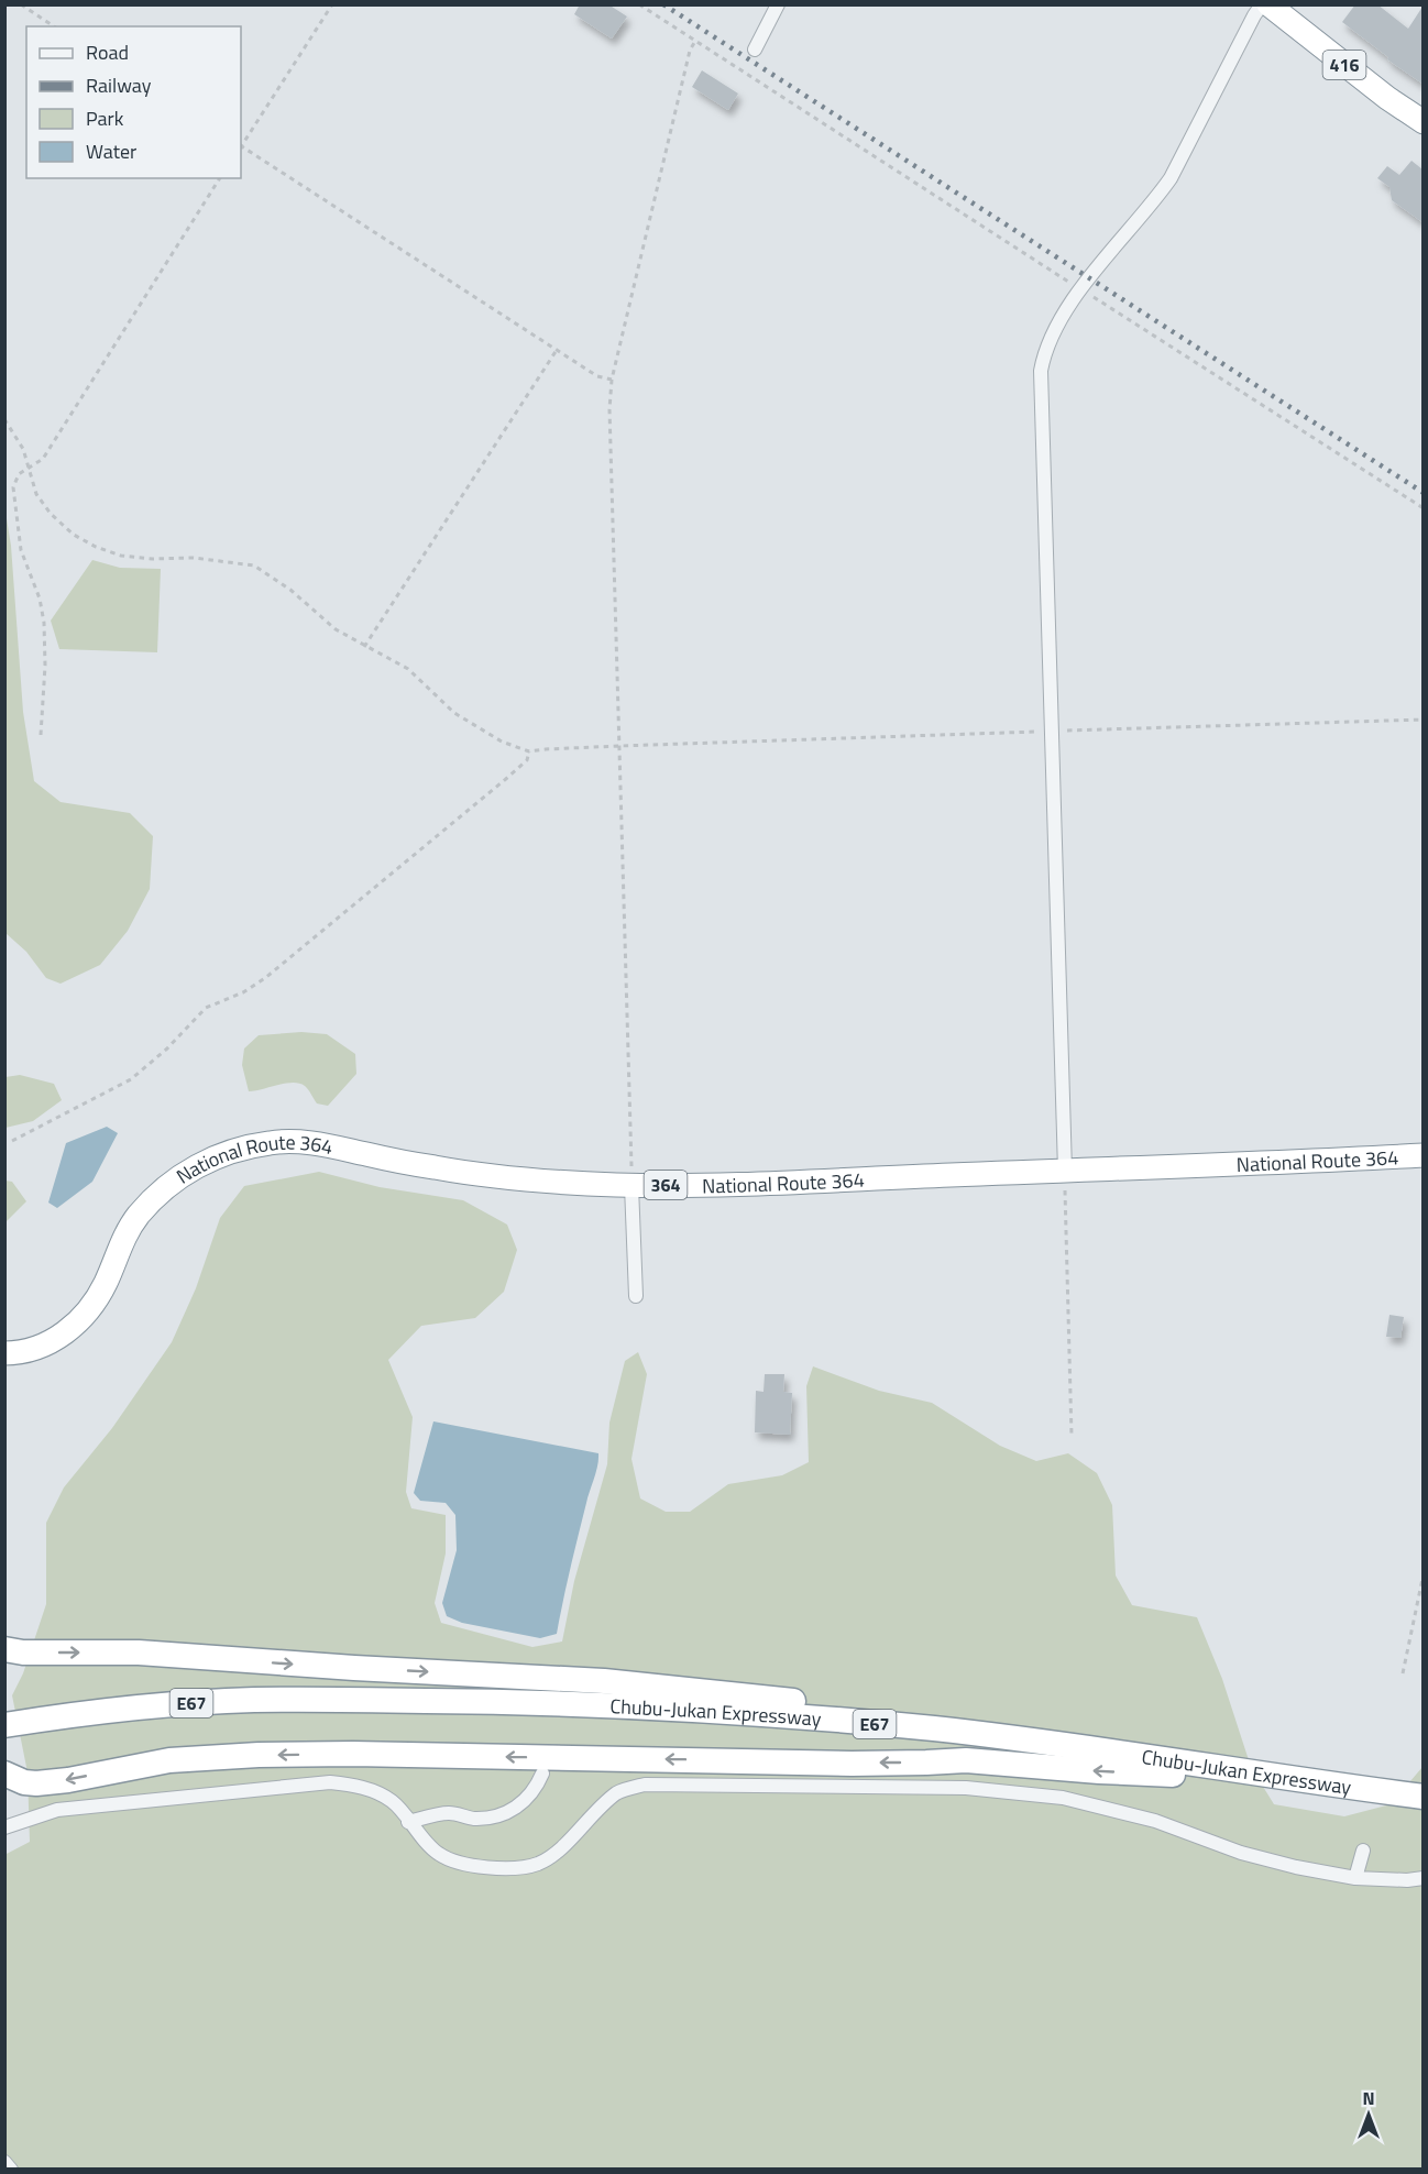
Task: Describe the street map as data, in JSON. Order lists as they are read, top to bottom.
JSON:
{
  "streets": {
    "highway": [
      "416",
      "National Route 364",
      "364",
      "E67",
      "Chubu-Jukan Expressway"
    ]
  },
  "legend": [
    "Road",
    "Railway",
    "Park",
    "Water"
  ],
  "north": "top"
}
